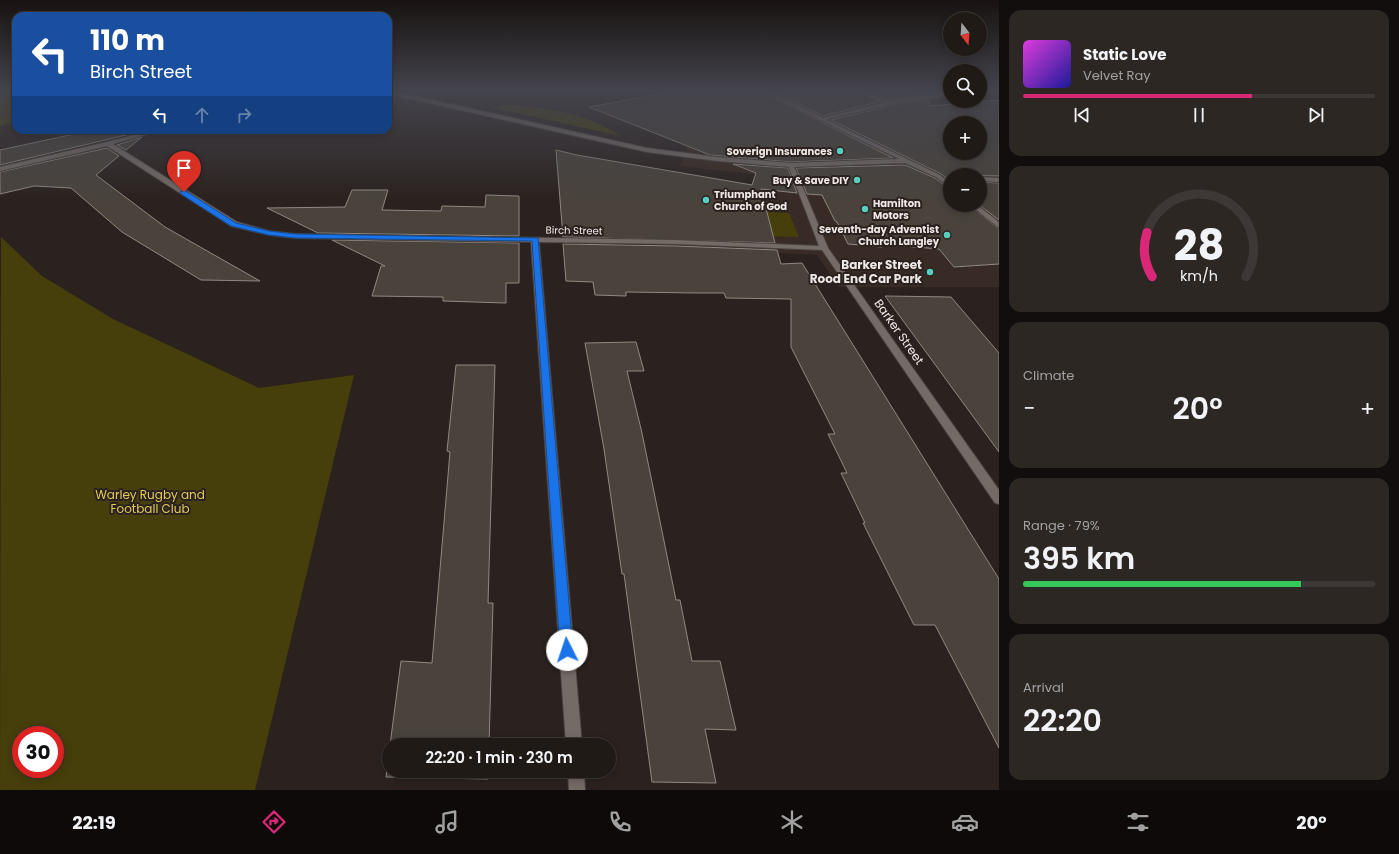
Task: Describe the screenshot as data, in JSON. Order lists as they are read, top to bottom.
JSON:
{
  "streets": {
    "street": ["Birch Street", "Barker Street"]
  },
  "crossings": [
    ["Birch Street", "Barker Street"]
  ],
  "parks": ["Warley Rugby and Football Club"],
  "places": [
    "Soverign Insurances",
    "Buy & Save DIY",
    "Triumphant Church of God",
    "Hamilton Motors",
    "Seventh-day Adventist Church Langley",
    "Barker Street Rood End Car Park"
  ],
  "north": "bottom",
  "page": {
    "map_buttons": ["+", "−"],
    "turn": ["110 m", "Birch Street"],
    "song": ["Static Love", "Velvet Ray"],
    "tile": [
      "Climate",
      ["Range · 79%", "395 km"],
      ["Arrival", "22:20"]
    ],
    "heat": ["−", "20°", "+"],
    "limit": "30",
    "trip": "22:20 · 1 min · 230 m",
    "tabs": ["22:19", "20°"],
    "gauge": ["28", "km/h"]
  }
}
